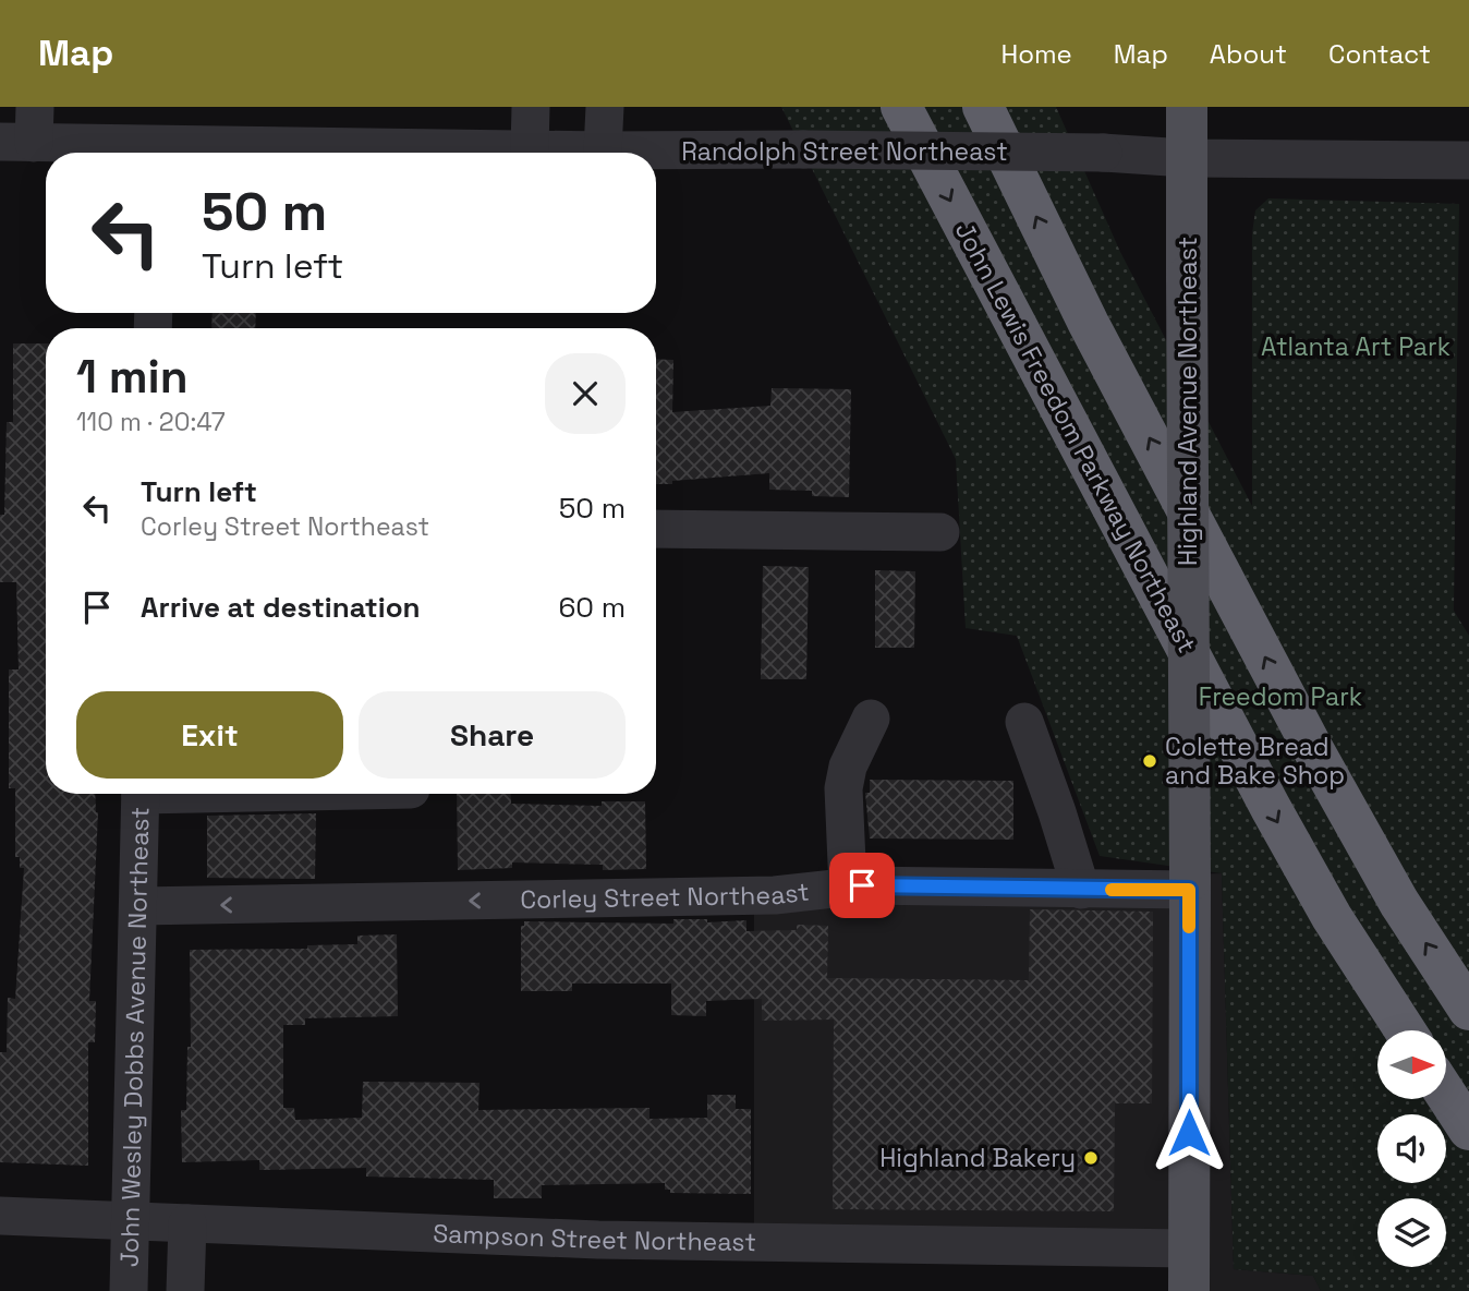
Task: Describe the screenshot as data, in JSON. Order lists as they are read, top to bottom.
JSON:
{
  "streets": {
    "highway": ["John Lewis Freedom Parkway Northeast"],
    "main road": ["Highland Avenue Northeast"],
    "street": [
      "Randolph Street Northeast",
      "Corley Street Northeast",
      "John Wesley Dobbs Avenue Northeast",
      "Sampson Street Northeast"
    ]
  },
  "crossings": [
    ["Randolph Street Northeast", "Highland Avenue Northeast"],
    ["Highland Avenue Northeast", "Corley Street Northeast"],
    ["Highland Avenue Northeast", "Sampson Street Northeast"],
    ["Corley Street Northeast", "John Wesley Dobbs Avenue Northeast"],
    ["John Wesley Dobbs Avenue Northeast", "Sampson Street Northeast"]
  ],
  "one_way": ["Corley Street Northeast"],
  "parks": ["Atlanta Art Park", "Freedom Park"],
  "places": ["Colette Bread and Bake Shop", "Highland Bakery"],
  "north": "right",
  "page": {
    "header": "Map",
    "nav": [
      "Home",
      "Map",
      "About",
      "Contact"
    ],
    "turn": ["50 m", "Turn left"],
    "heading": ["1 min", "110 m · 20:47"],
    "list": [
      {
        "name": "Turn left",
        "note": "Corley Street Northeast",
        "value": "50 m"
      },
      {
        "name": "Arrive at destination",
        "value": "60 m"
      }
    ],
    "buttons": ["Exit", "Share"]
  }
}
